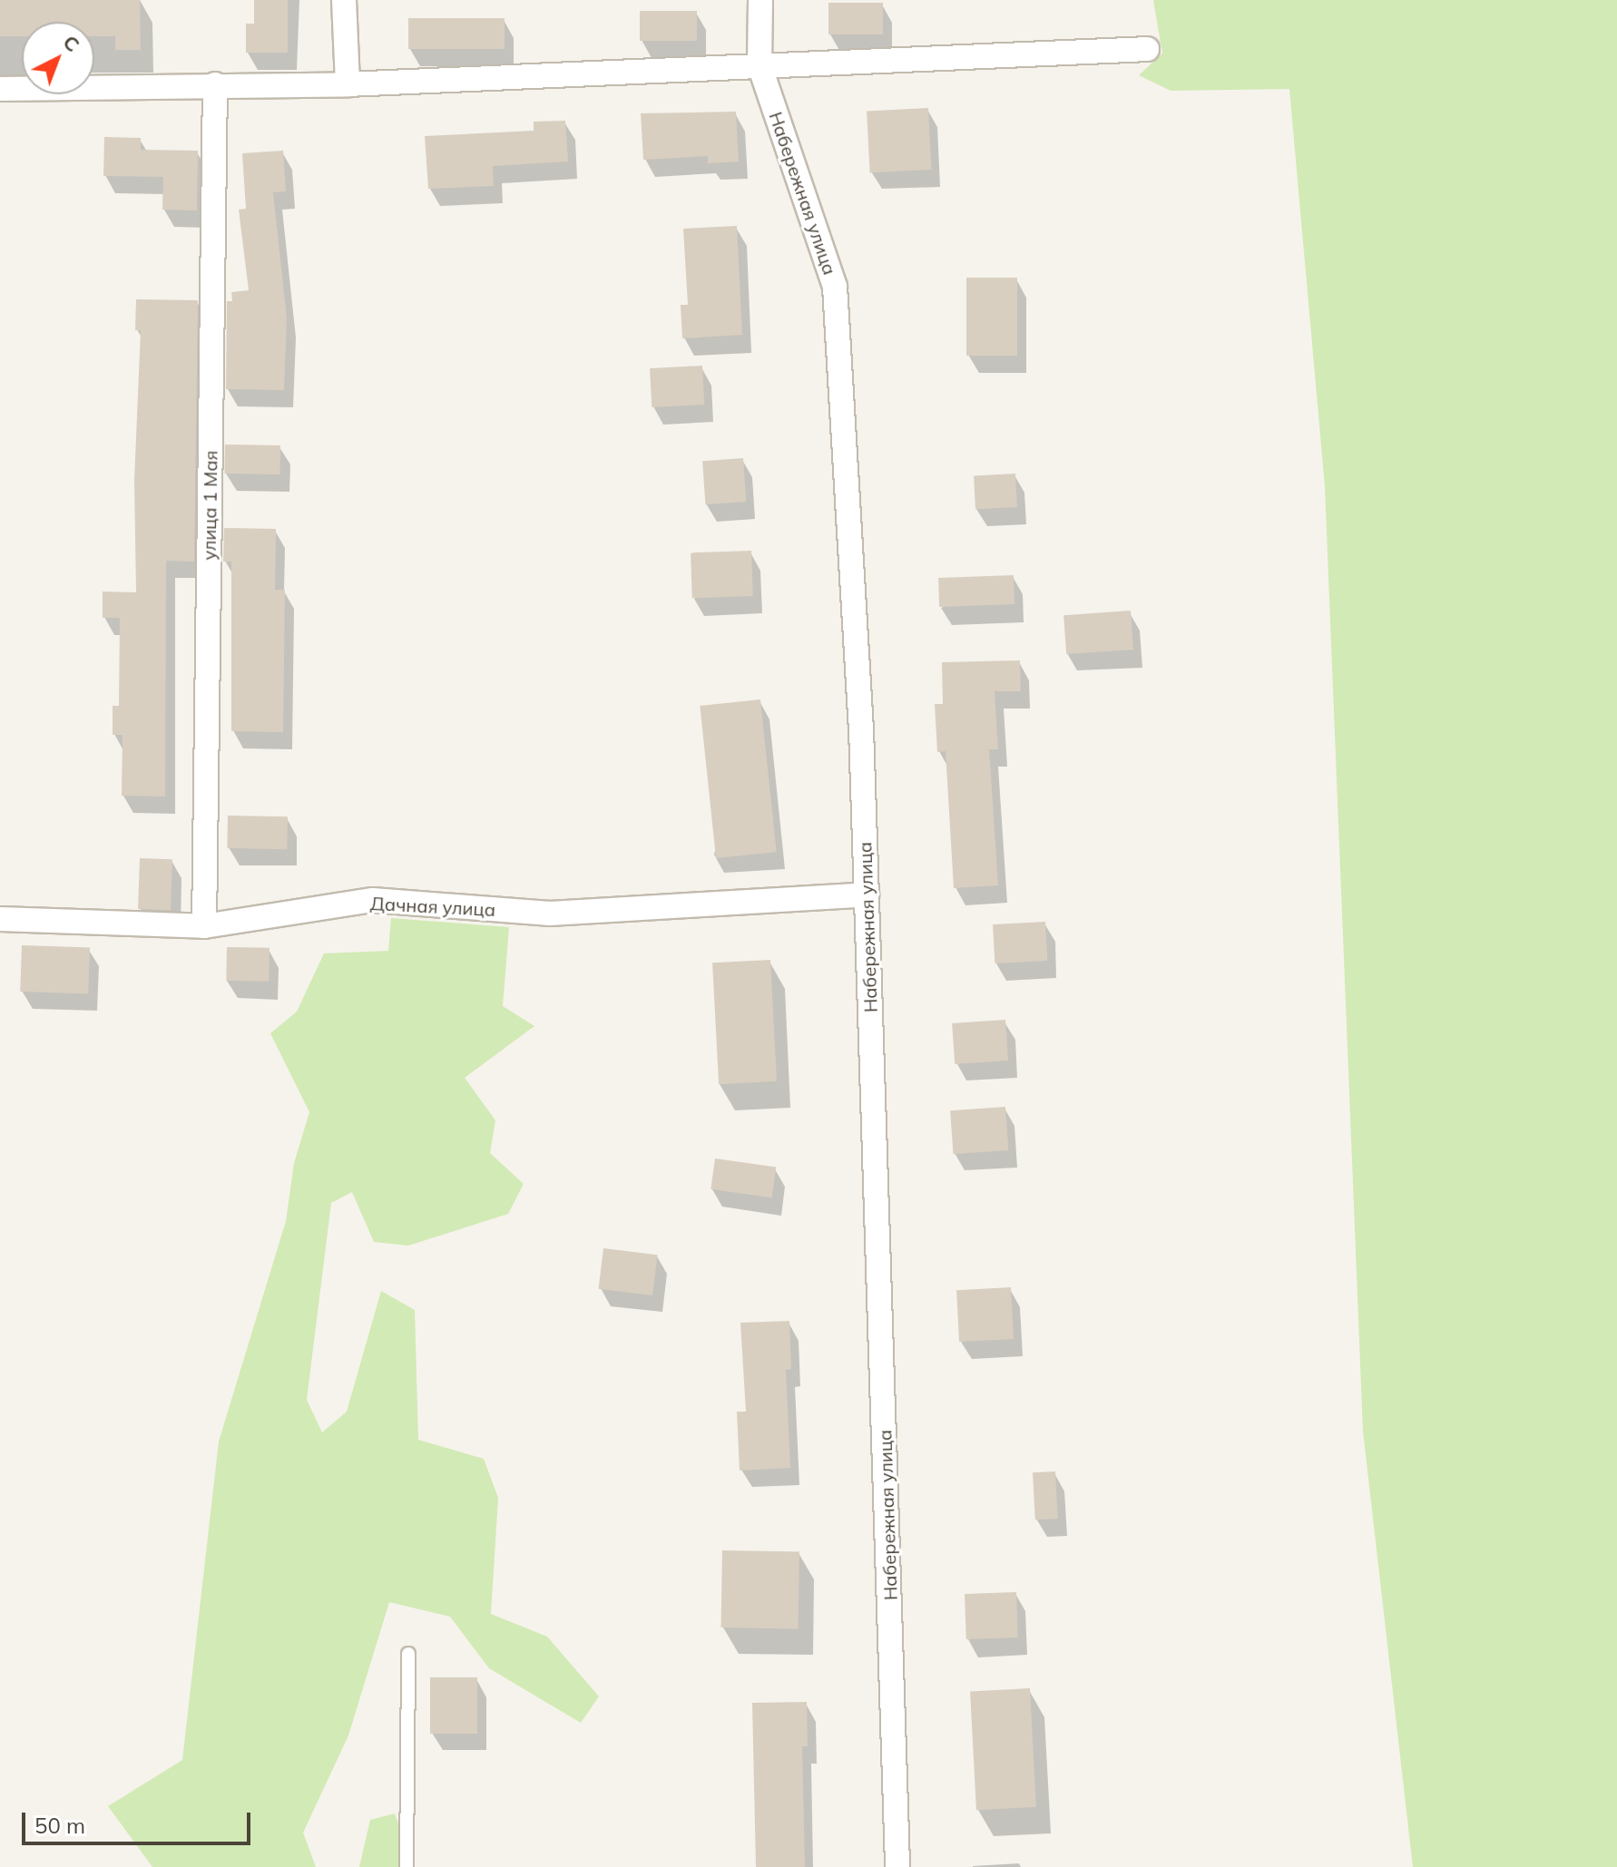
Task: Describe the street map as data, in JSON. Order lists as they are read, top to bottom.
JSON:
{
  "streets": {
    "street": ["Набережная улица", "улица 1 Мая", "Дачная улица"]
  },
  "crossings": [
    ["Набережная улица", "Дачная улица"],
    ["улица 1 Мая", "Дачная улица"]
  ],
  "scale_bar": "50 m",
  "north": "top right"
}
